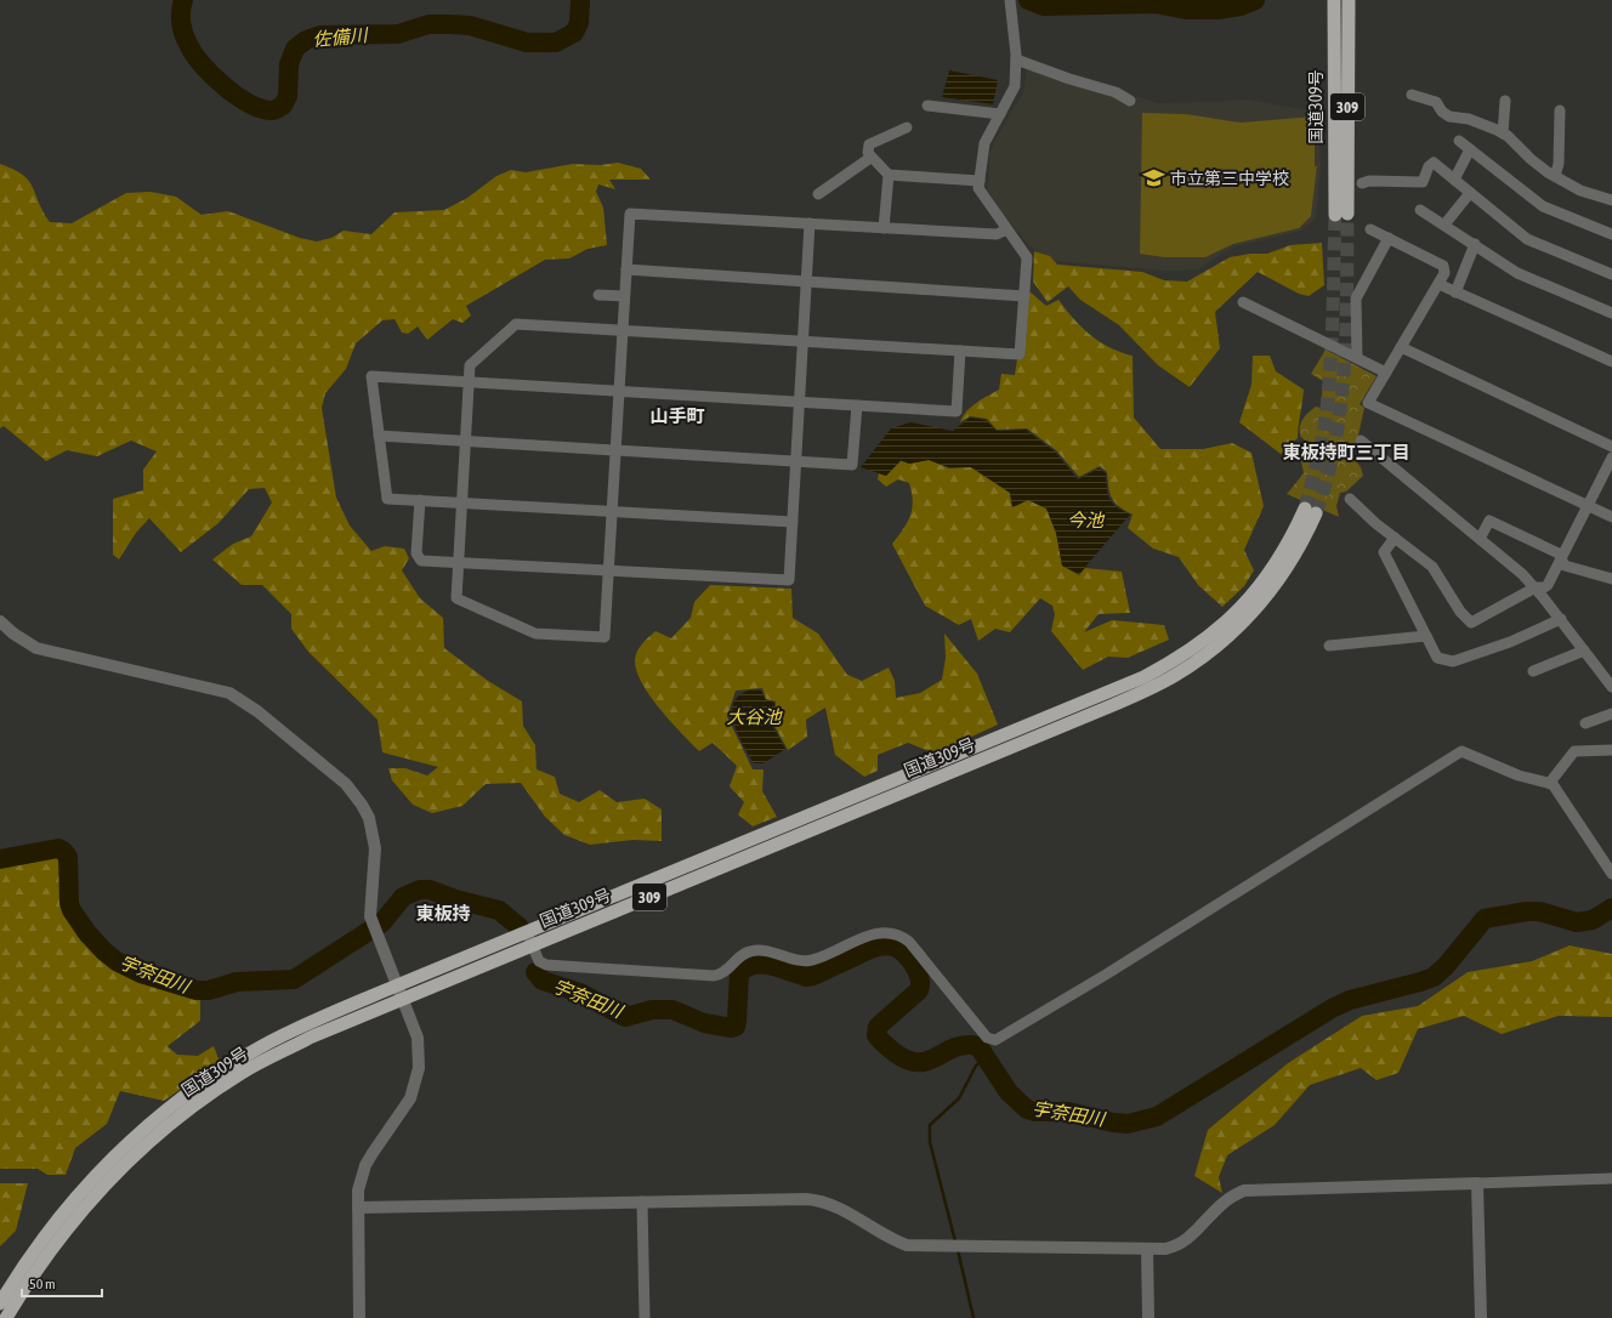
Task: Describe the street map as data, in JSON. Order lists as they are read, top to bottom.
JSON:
{
  "streets": {
    "highway": ["国道309号", "309"]
  },
  "districts": ["山手町", "東板持町三丁目", "東板持"],
  "water": [
    "佐備川",
    "今池",
    "大谷池",
    "宇奈田川"
  ],
  "places": {
    "school or university": ["市立第三中学校"]
  },
  "scale_bar": "50 m"
}
